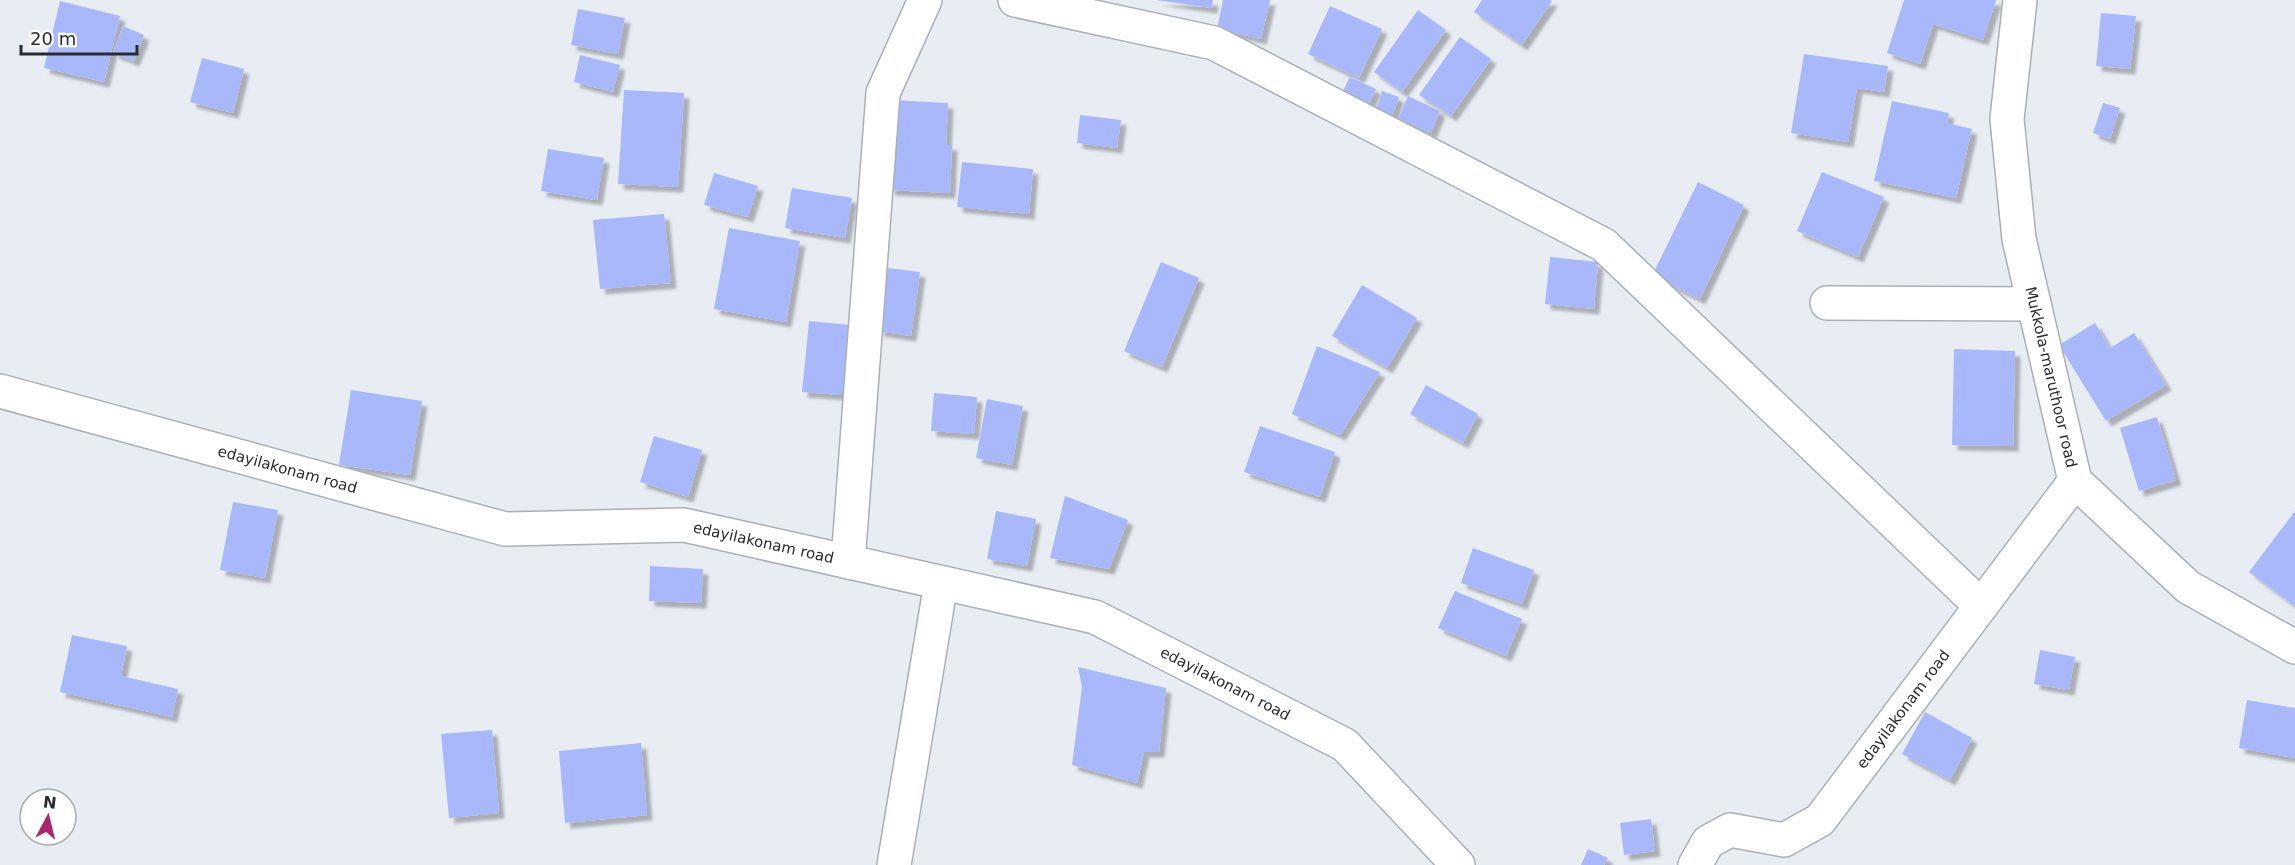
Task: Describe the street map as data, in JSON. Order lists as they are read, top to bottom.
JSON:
{
  "streets": {
    "street": ["Mukkola-maruthoor road", "edayilakonam road"]
  },
  "crossings": [
    ["Mukkola-maruthoor road", "edayilakonam road"]
  ],
  "scale_bar": "20 m",
  "north": "top"
}
